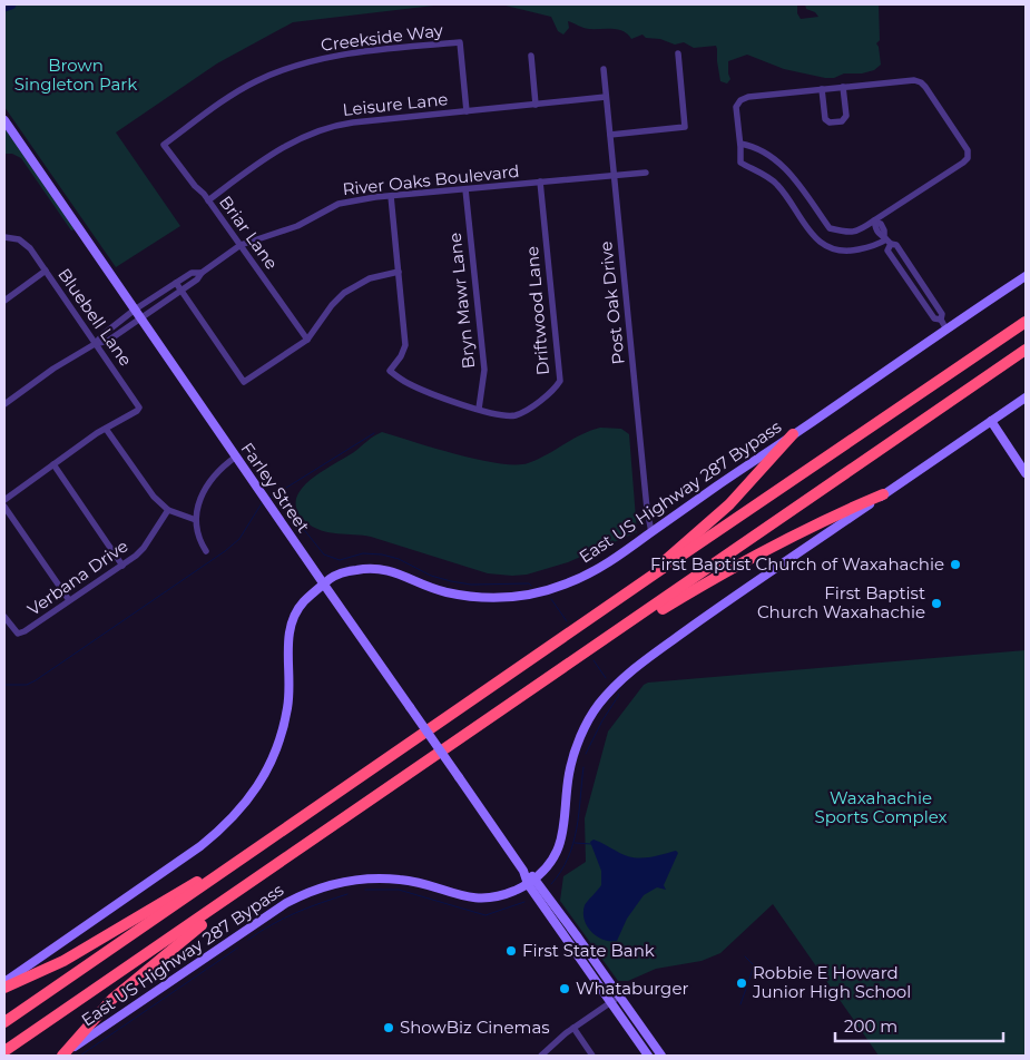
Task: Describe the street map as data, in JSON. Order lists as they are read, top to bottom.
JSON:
{
  "streets": {
    "main road": ["Farley Street", "East US Highway 287 Bypass"],
    "street": [
      "Creekside Way",
      "Leisure Lane",
      "River Oaks Boulevard",
      "Briar Lane",
      "Bryn Mawr Lane",
      "Post Oak Drive",
      "Driftwood Lane",
      "Bluebell Lane",
      "Verbana Drive"
    ]
  },
  "crossings": [
    ["Creekside Way", "Leisure Lane"],
    ["Creekside Way", "Briar Lane"],
    ["Leisure Lane", "Briar Lane"],
    ["Leisure Lane", "Post Oak Drive"],
    ["River Oaks Boulevard", "Briar Lane"],
    ["River Oaks Boulevard", "Bryn Mawr Lane"],
    ["River Oaks Boulevard", "Post Oak Drive"],
    ["River Oaks Boulevard", "Driftwood Lane"],
    ["River Oaks Boulevard", "Bluebell Lane"],
    ["River Oaks Boulevard", "Farley Street"],
    ["Bryn Mawr Lane", "Driftwood Lane"],
    ["Post Oak Drive", "East US Highway 287 Bypass"],
    ["Farley Street", "East US Highway 287 Bypass"]
  ],
  "parks": ["Brown Singleton Park", "Waxahachie Sports Complex"],
  "places": [
    "First Baptist Church of Waxahachie",
    "First Baptist Church Waxahachie",
    "First State Bank",
    "Robbie E Howard Junior High School",
    "Whataburger",
    "ShowBiz Cinemas"
  ],
  "scale_bar": "200 m"
}
